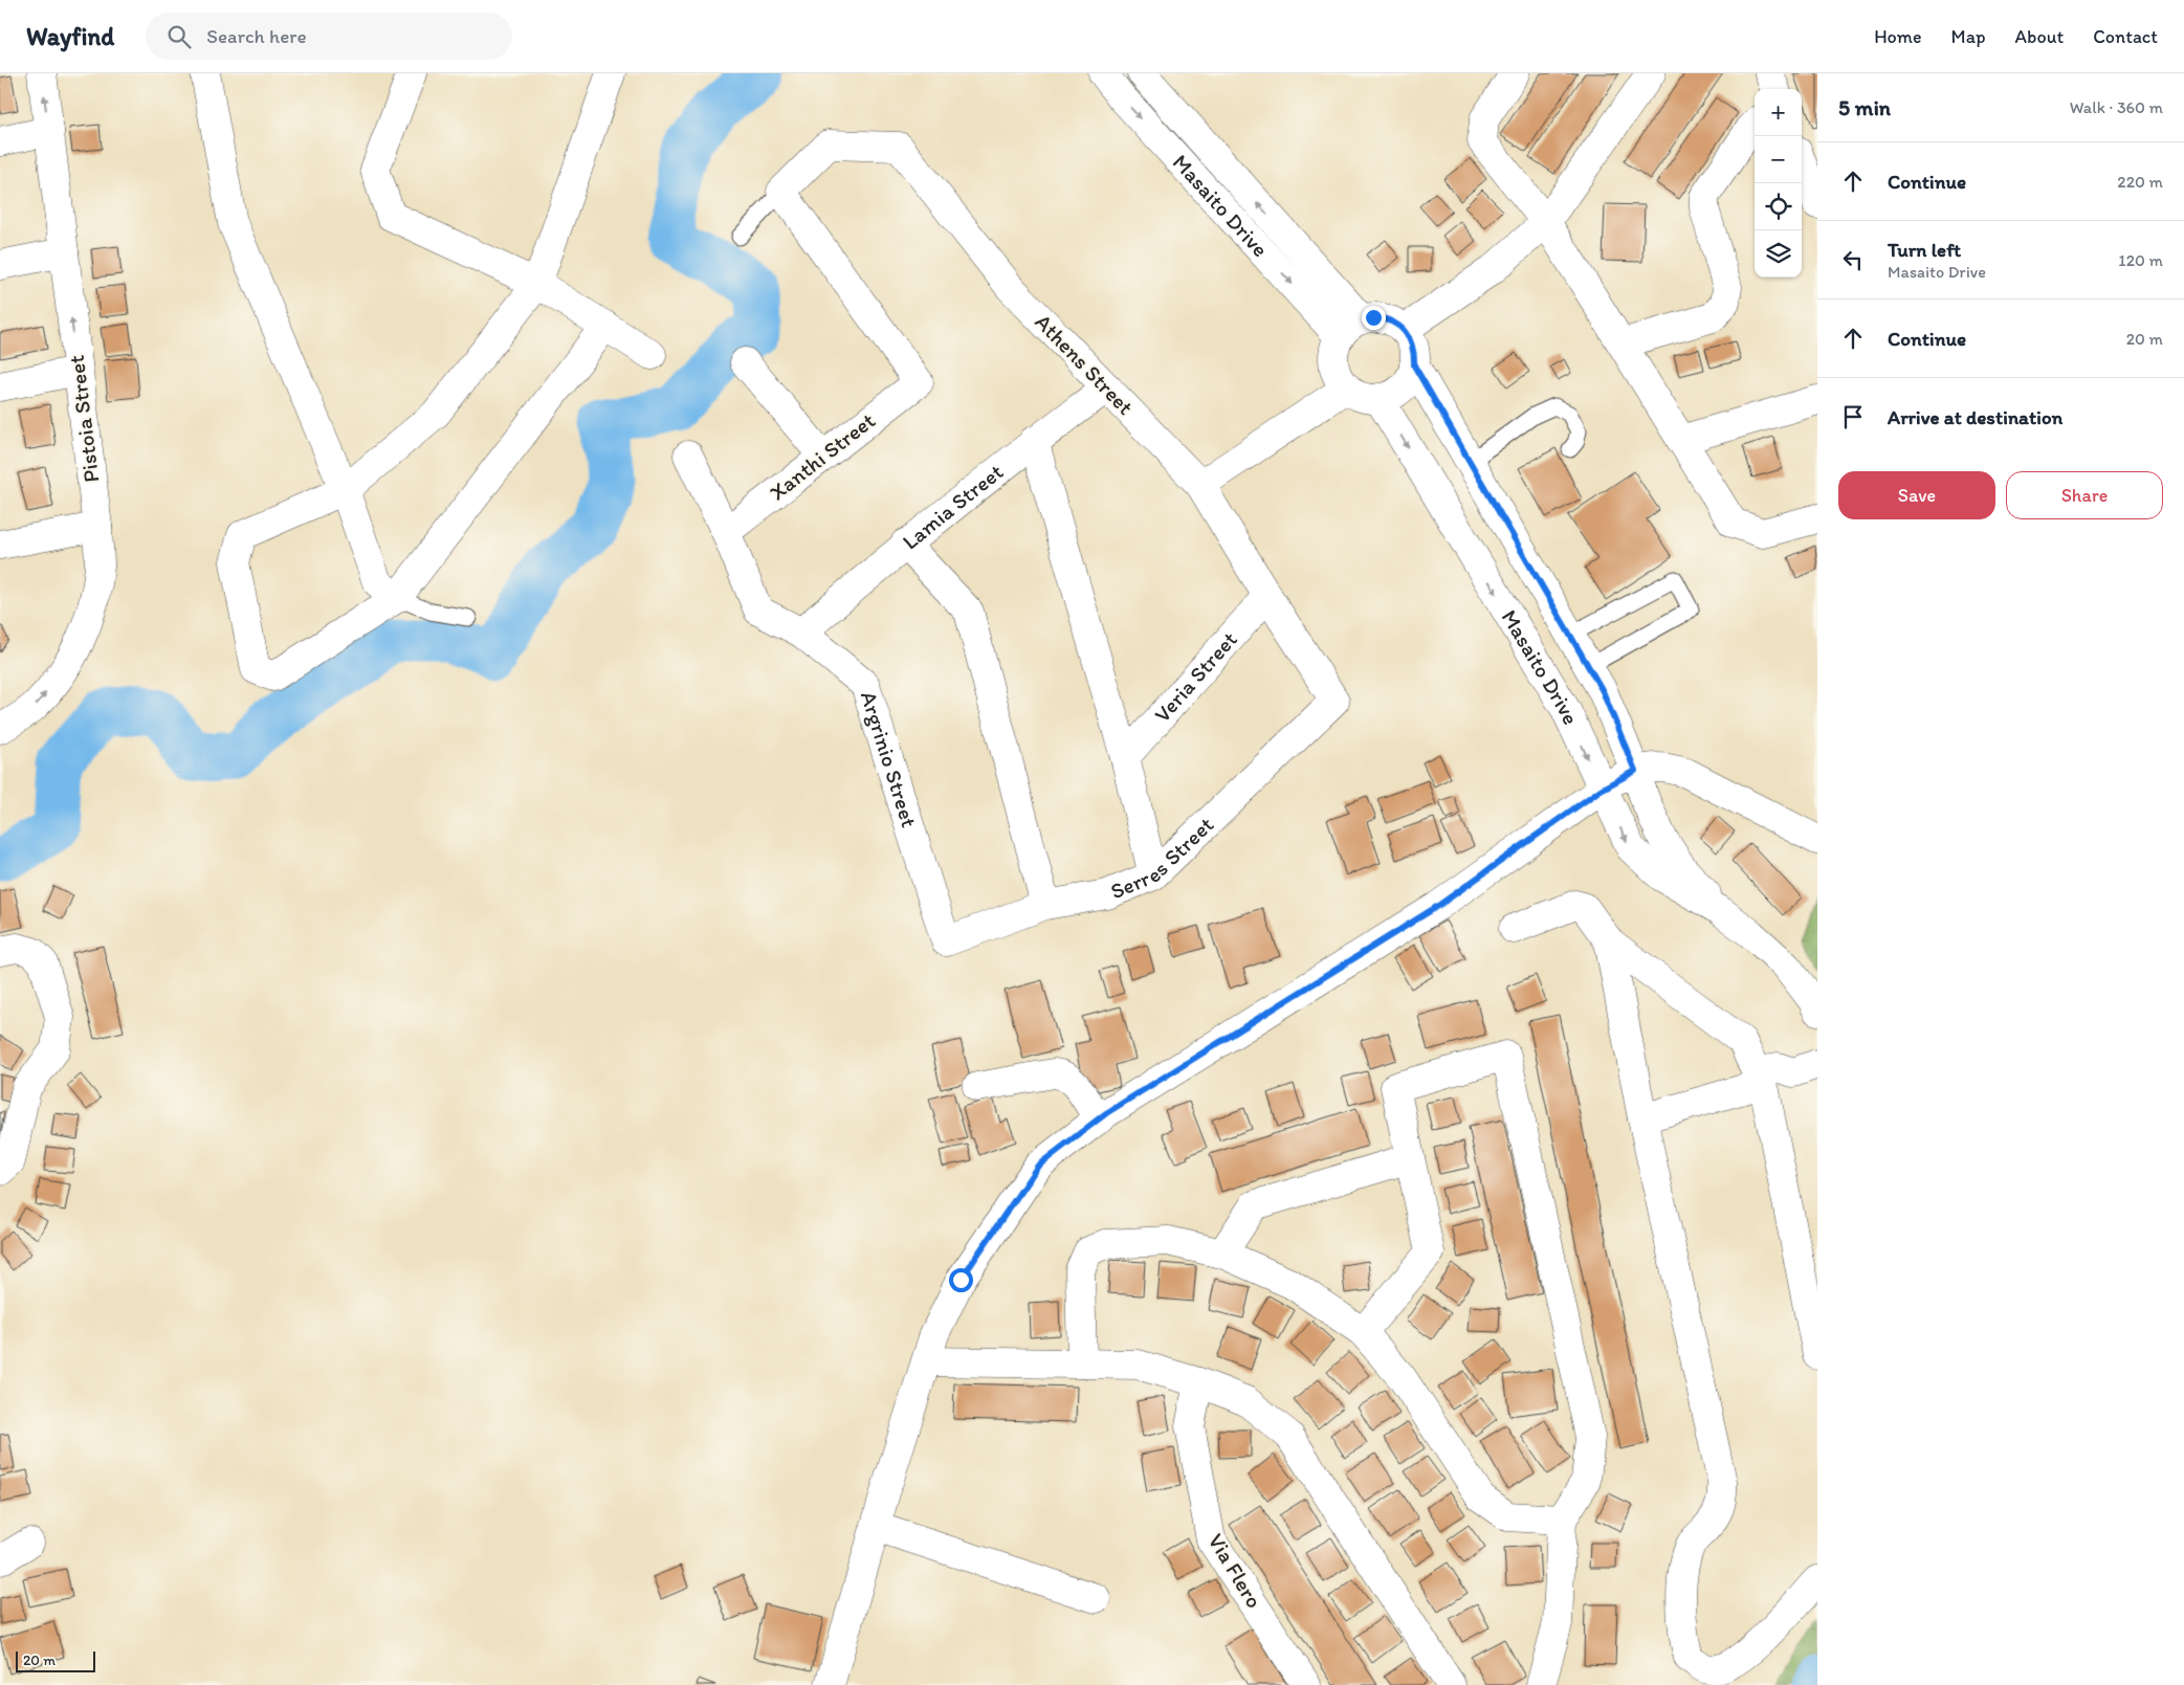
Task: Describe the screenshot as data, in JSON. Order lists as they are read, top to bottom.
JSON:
{
  "streets": {
    "street": [
      "Masaito Drive",
      "Athens Street",
      "Pistoia Street",
      "Xanthi Street",
      "Lamia Street",
      "Veria Street",
      "Argrinio Street",
      "Serres Street",
      "Via Flero"
    ]
  },
  "crossings": [
    ["Athens Street", "Xanthi Street"],
    ["Athens Street", "Lamia Street"],
    ["Athens Street", "Veria Street"],
    ["Athens Street", "Serres Street"],
    ["Xanthi Street", "Argrinio Street"],
    ["Lamia Street", "Argrinio Street"],
    ["Argrinio Street", "Serres Street"]
  ],
  "one_way": ["Pistoia Street"],
  "scale_bar": "20 m",
  "page": {
    "header": "Wayfind",
    "search": "Search here",
    "nav": [
      "Home",
      "Map",
      "About",
      "Contact"
    ],
    "heading": ["5 min", "Walk · 360 m"],
    "map_buttons": ["+", "−"],
    "list": [
      ["Continue", "220 m"],
      ["Turn left", "Masaito Drive", "120 m"],
      ["Continue", "20 m"],
      "Arrive at destination"
    ],
    "buttons": ["Save", "Share"],
    "scale": "20 m"
  }
}
